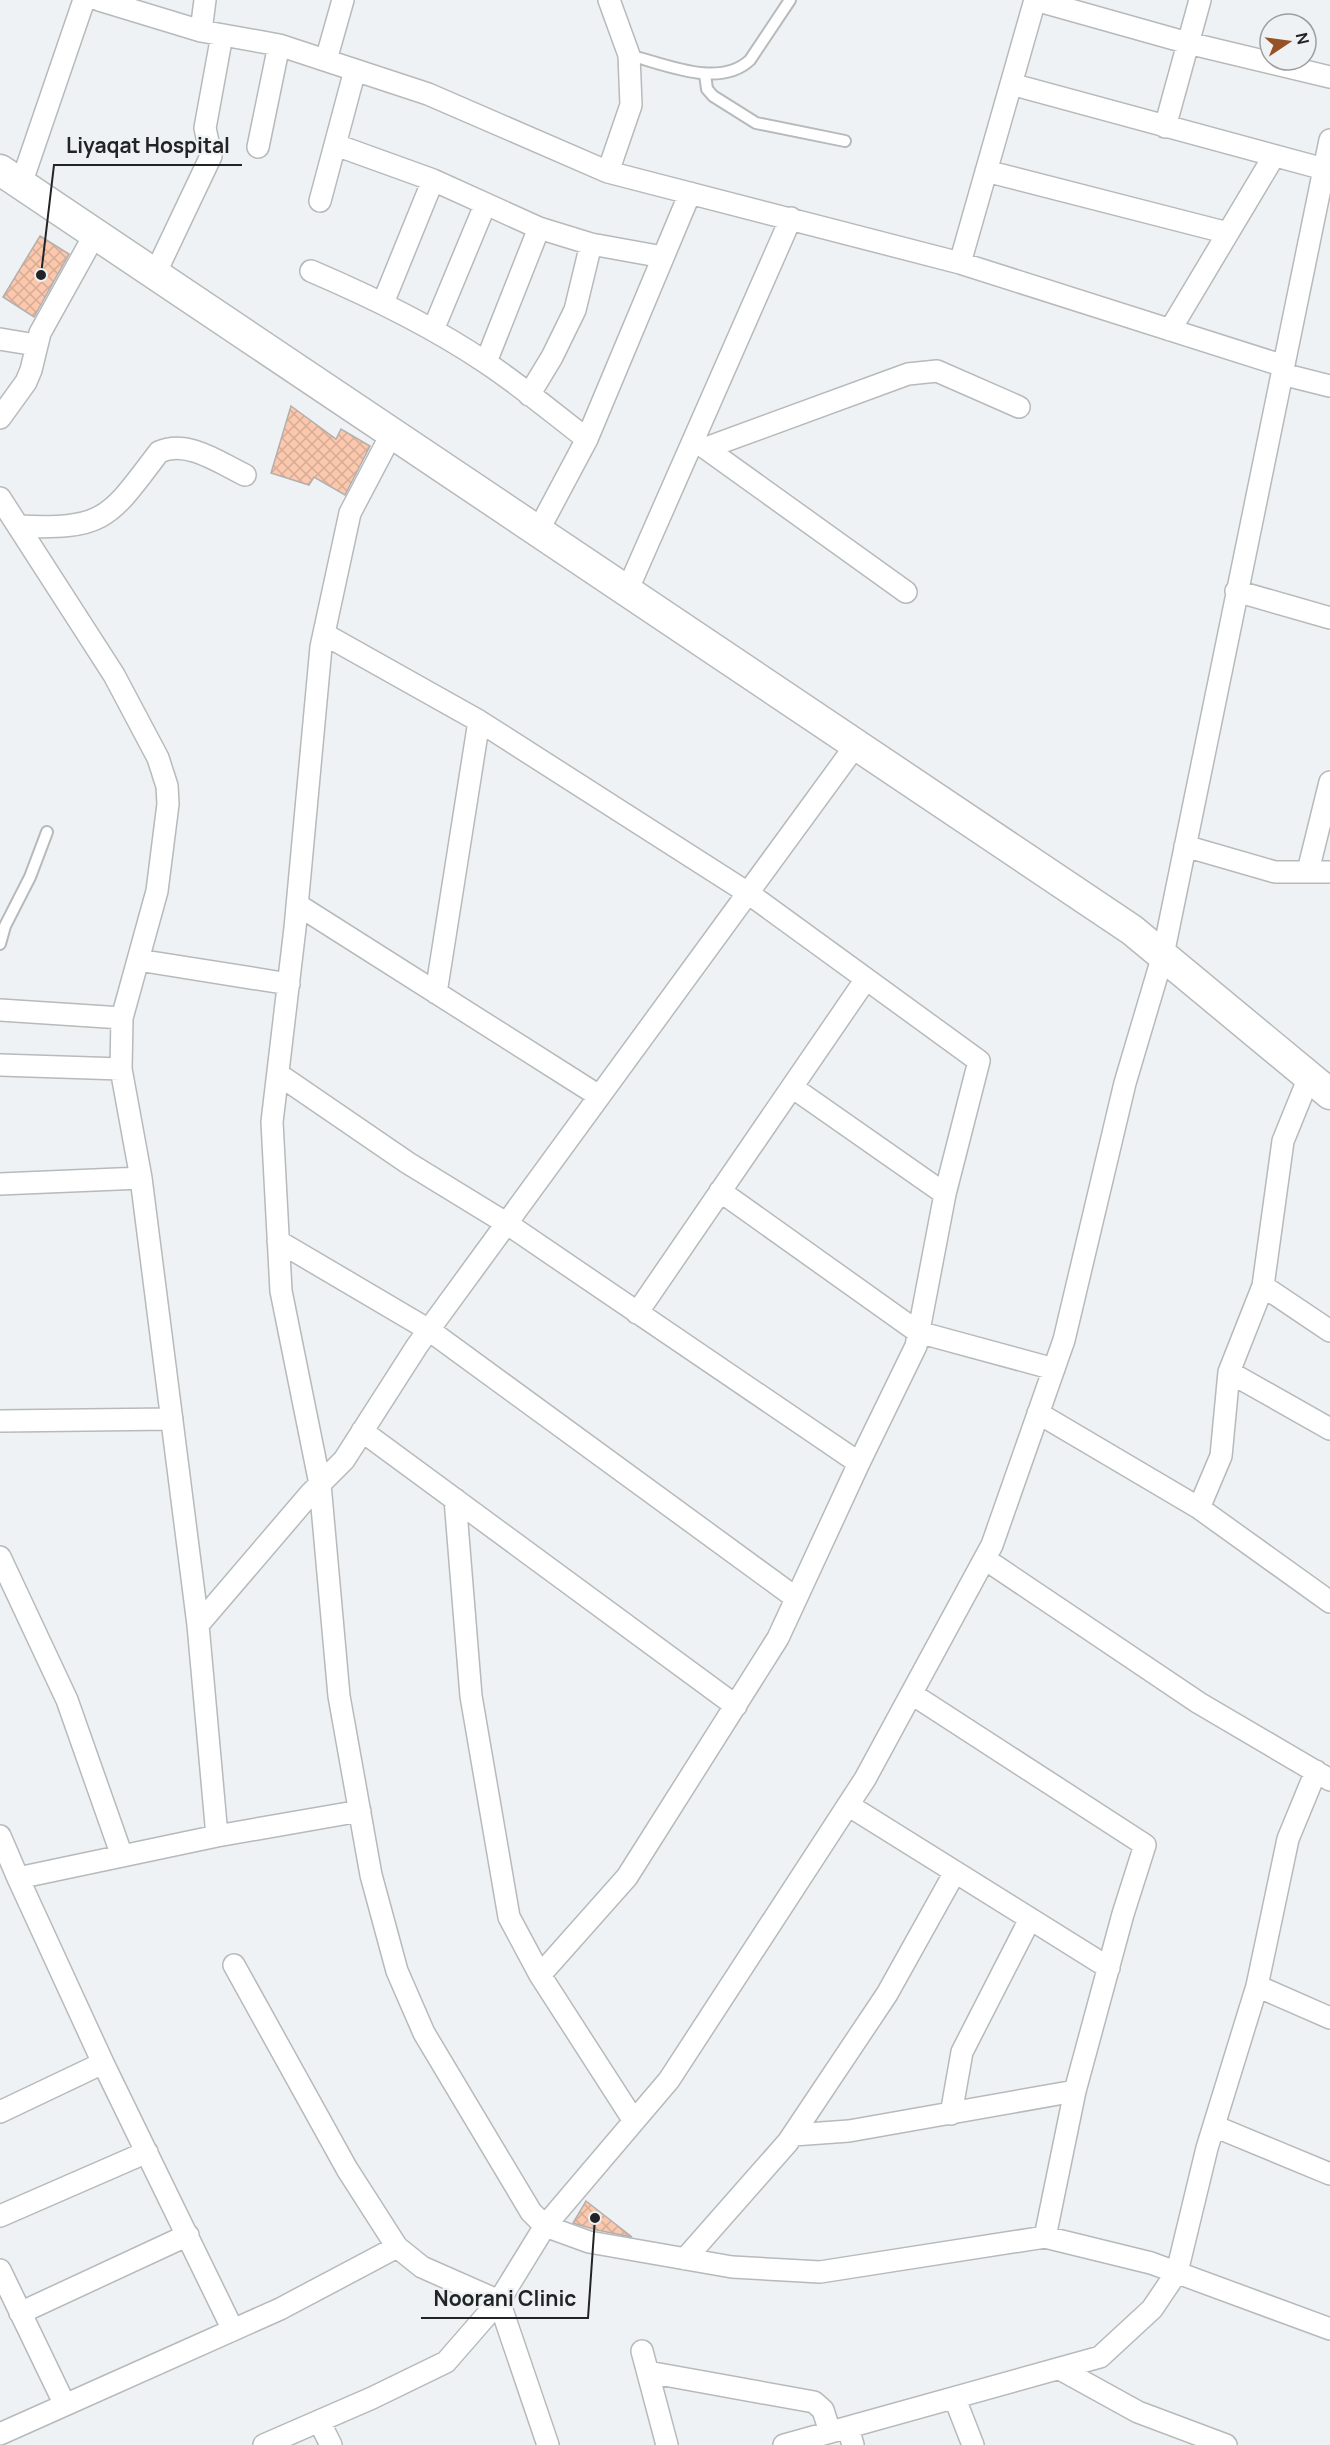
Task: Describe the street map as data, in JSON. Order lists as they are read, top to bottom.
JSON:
{
  "places": ["Liyaqat Hospital", "Noorani Clinic"],
  "north": "right"
}
